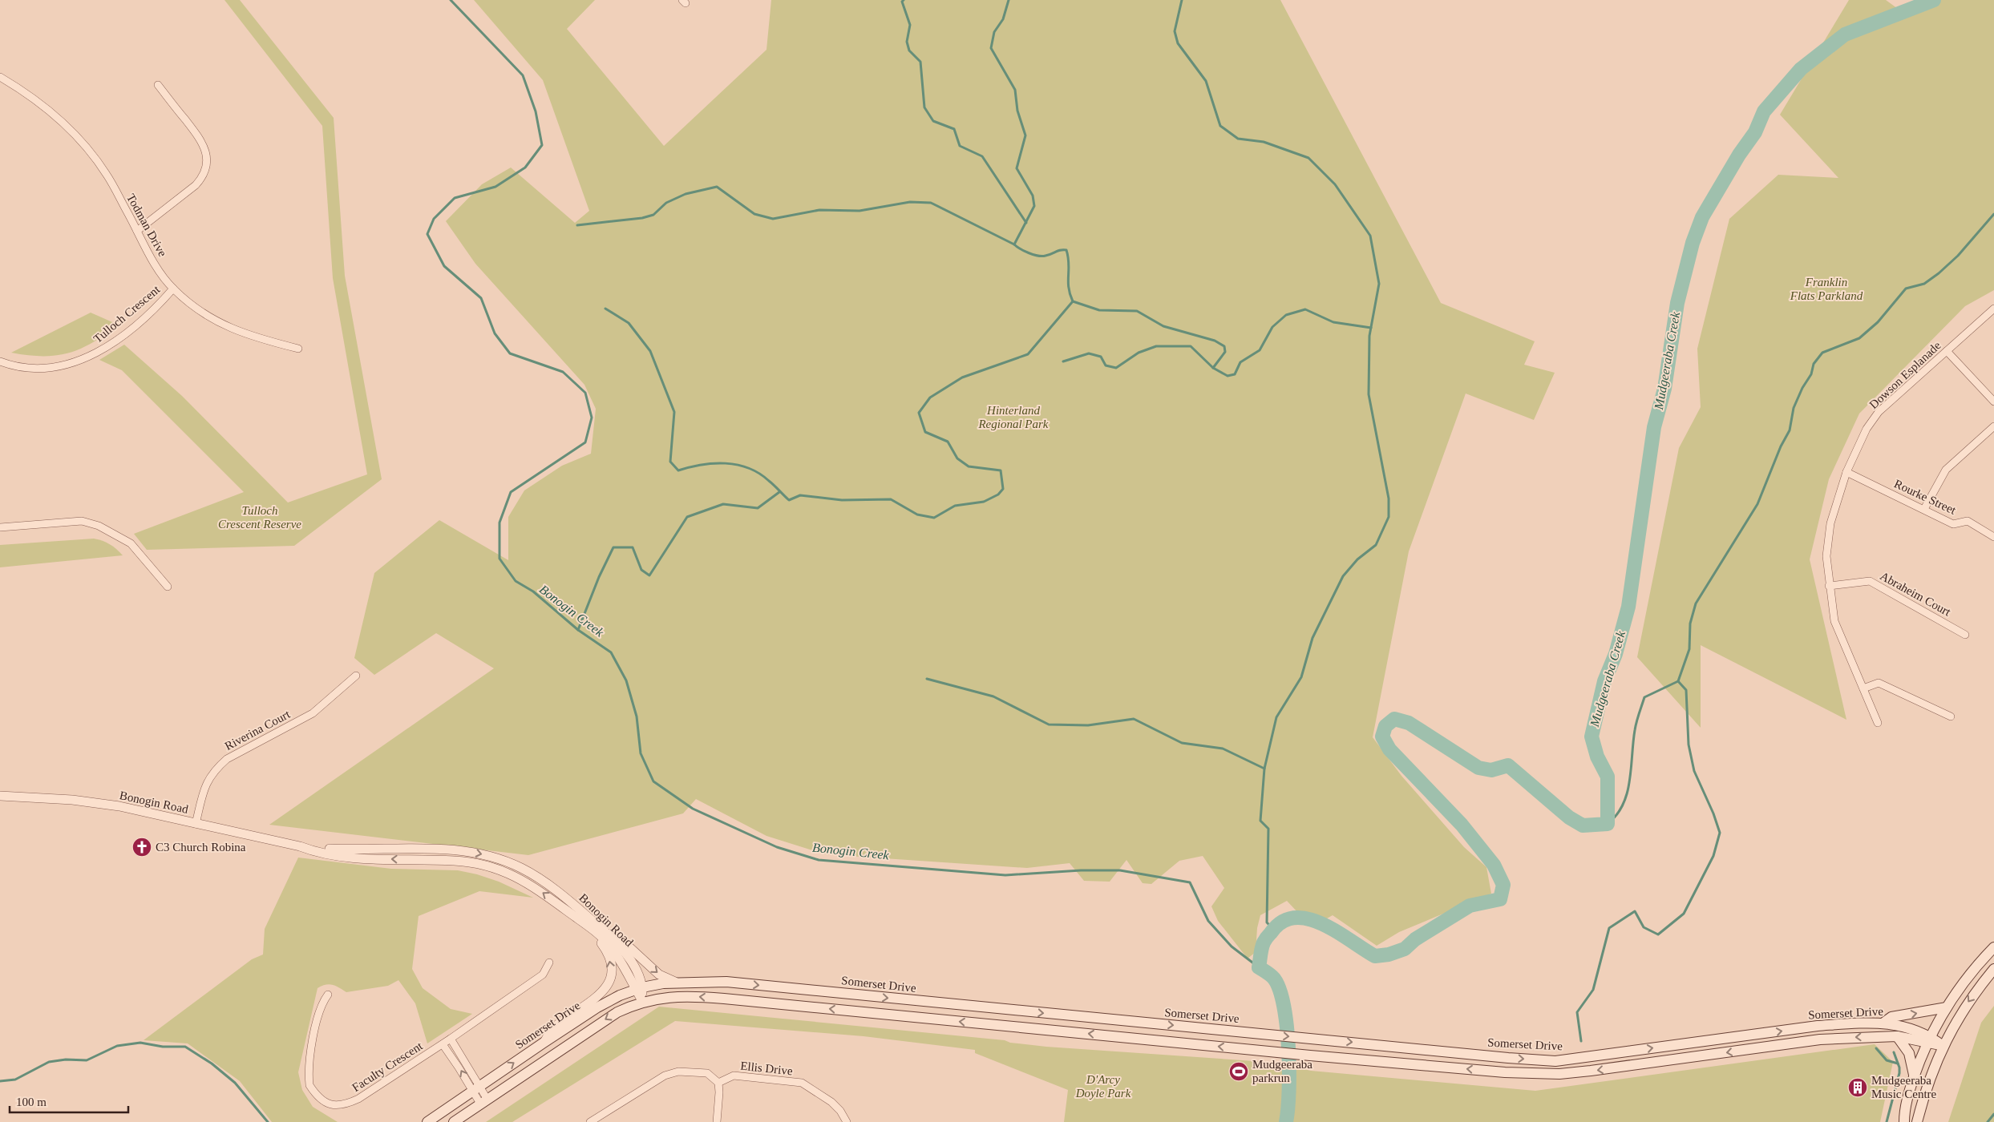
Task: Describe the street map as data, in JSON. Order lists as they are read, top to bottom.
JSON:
{
  "streets": {
    "main road": ["Somerset Drive"],
    "street": [
      "Todman Drive",
      "Tulloch Crescent",
      "Dowson Esplanade",
      "Rourke Street",
      "Abraheim Court",
      "Riverina Court",
      "Bonogin Road",
      "Faculty Crescent",
      "Ellis Drive"
    ]
  },
  "crossings": [
    ["Todman Drive", "Tulloch Crescent"],
    ["Dowson Esplanade", "Rourke Street"],
    ["Dowson Esplanade", "Abraheim Court"],
    ["Riverina Court", "Bonogin Road"],
    ["Bonogin Road", "Somerset Drive"]
  ],
  "water": ["Mudgeeraba Creek", "Bonogin Creek"],
  "parks": [
    "Franklin Flats Parkland",
    "Hinterland Regional Park",
    "Tulloch Crescent Reserve",
    "D'Arcy Doyle Park"
  ],
  "places": {
    "church": ["C3 Church Robina"],
    "sports": ["Mudgeeraba parkrun"],
    "building": ["Mudgeeraba Music Centre"]
  },
  "scale_bar": "100 m"
}
